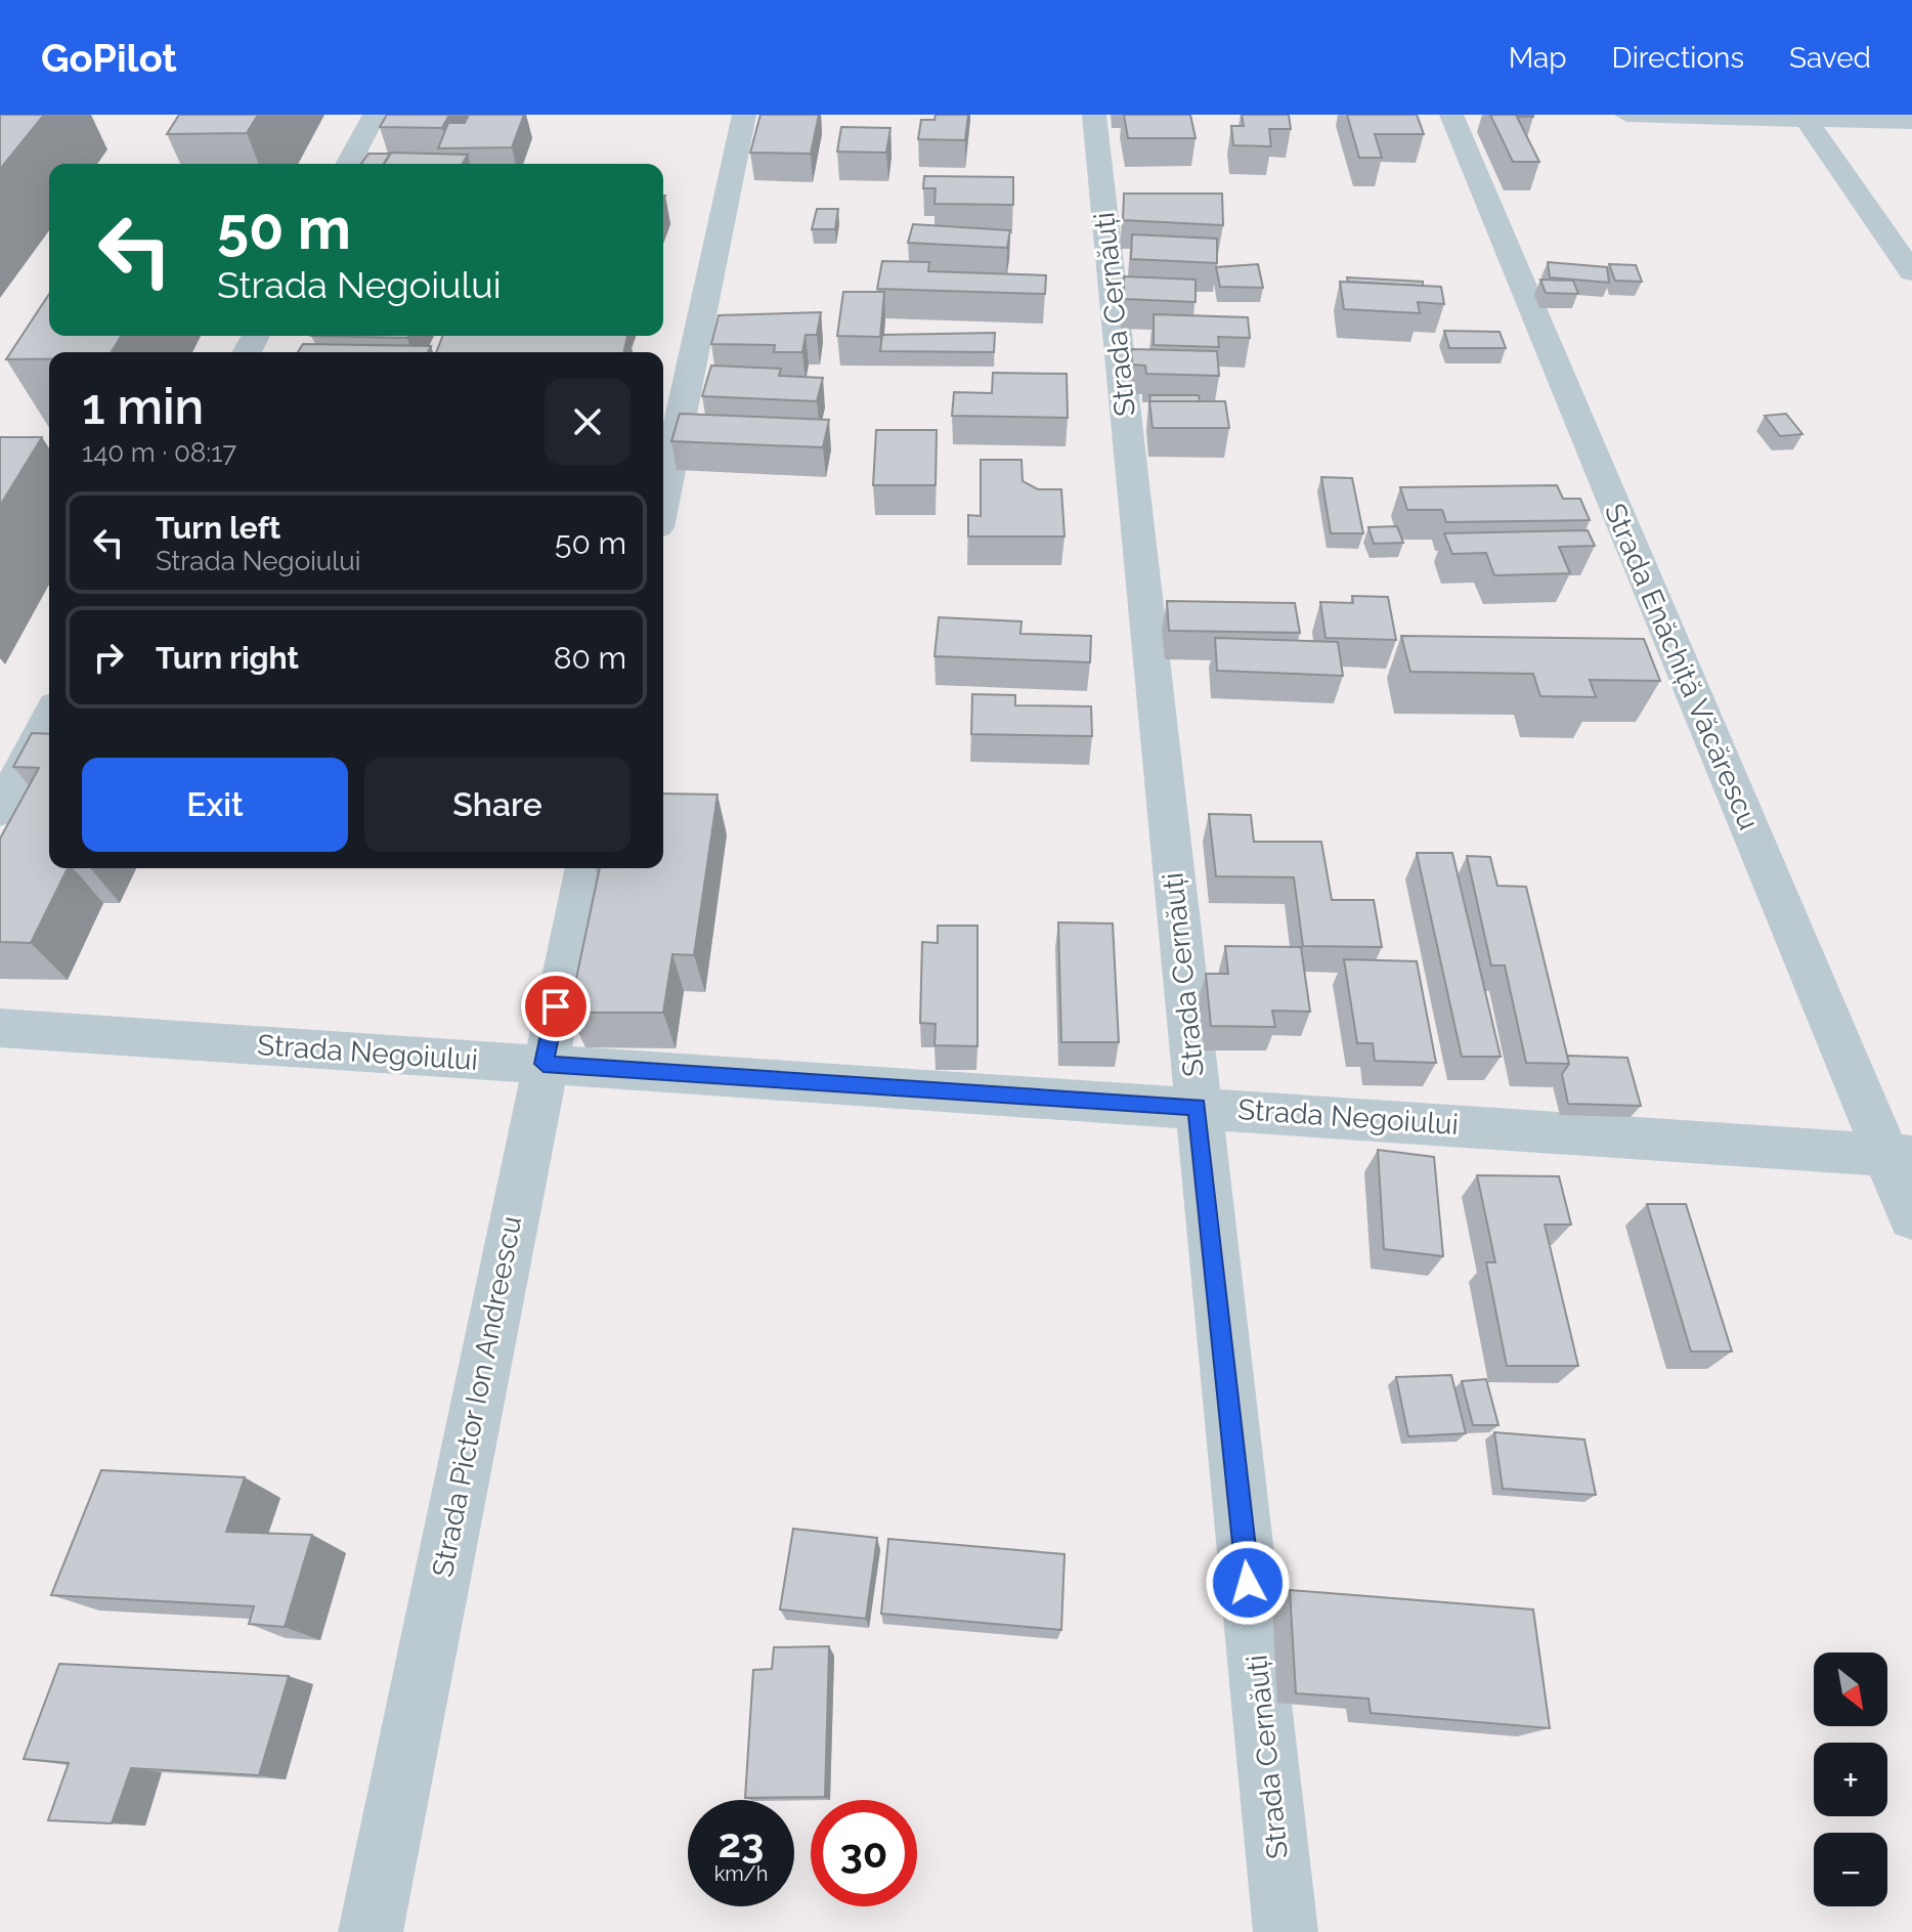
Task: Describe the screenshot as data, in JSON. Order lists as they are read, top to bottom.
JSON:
{
  "streets": {
    "street": [
      "Strada Cernăuți",
      "Strada Enăchiță Văcărescu",
      "Strada Negoiului",
      "Strada Pictor Ion Andreescu"
    ]
  },
  "crossings": [
    ["Strada Cernăuți", "Strada Negoiului"],
    ["Strada Enăchiță Văcărescu", "Strada Negoiului"],
    ["Strada Negoiului", "Strada Pictor Ion Andreescu"]
  ],
  "north": "bottom right",
  "page": {
    "header": "GoPilot",
    "nav": ["Map", "Directions", "Saved"],
    "turn": ["50 m", "Strada Negoiului"],
    "heading": ["1 min", "140 m · 08:17"],
    "list": [
      {
        "name": "Turn left",
        "note": "Strada Negoiului",
        "value": "50 m"
      },
      {
        "name": "Turn right",
        "value": "80 m"
      }
    ],
    "buttons": ["Exit", "Share"],
    "map_buttons": ["+", "−"],
    "speed": "23 km/h",
    "limit": "30"
  }
}
